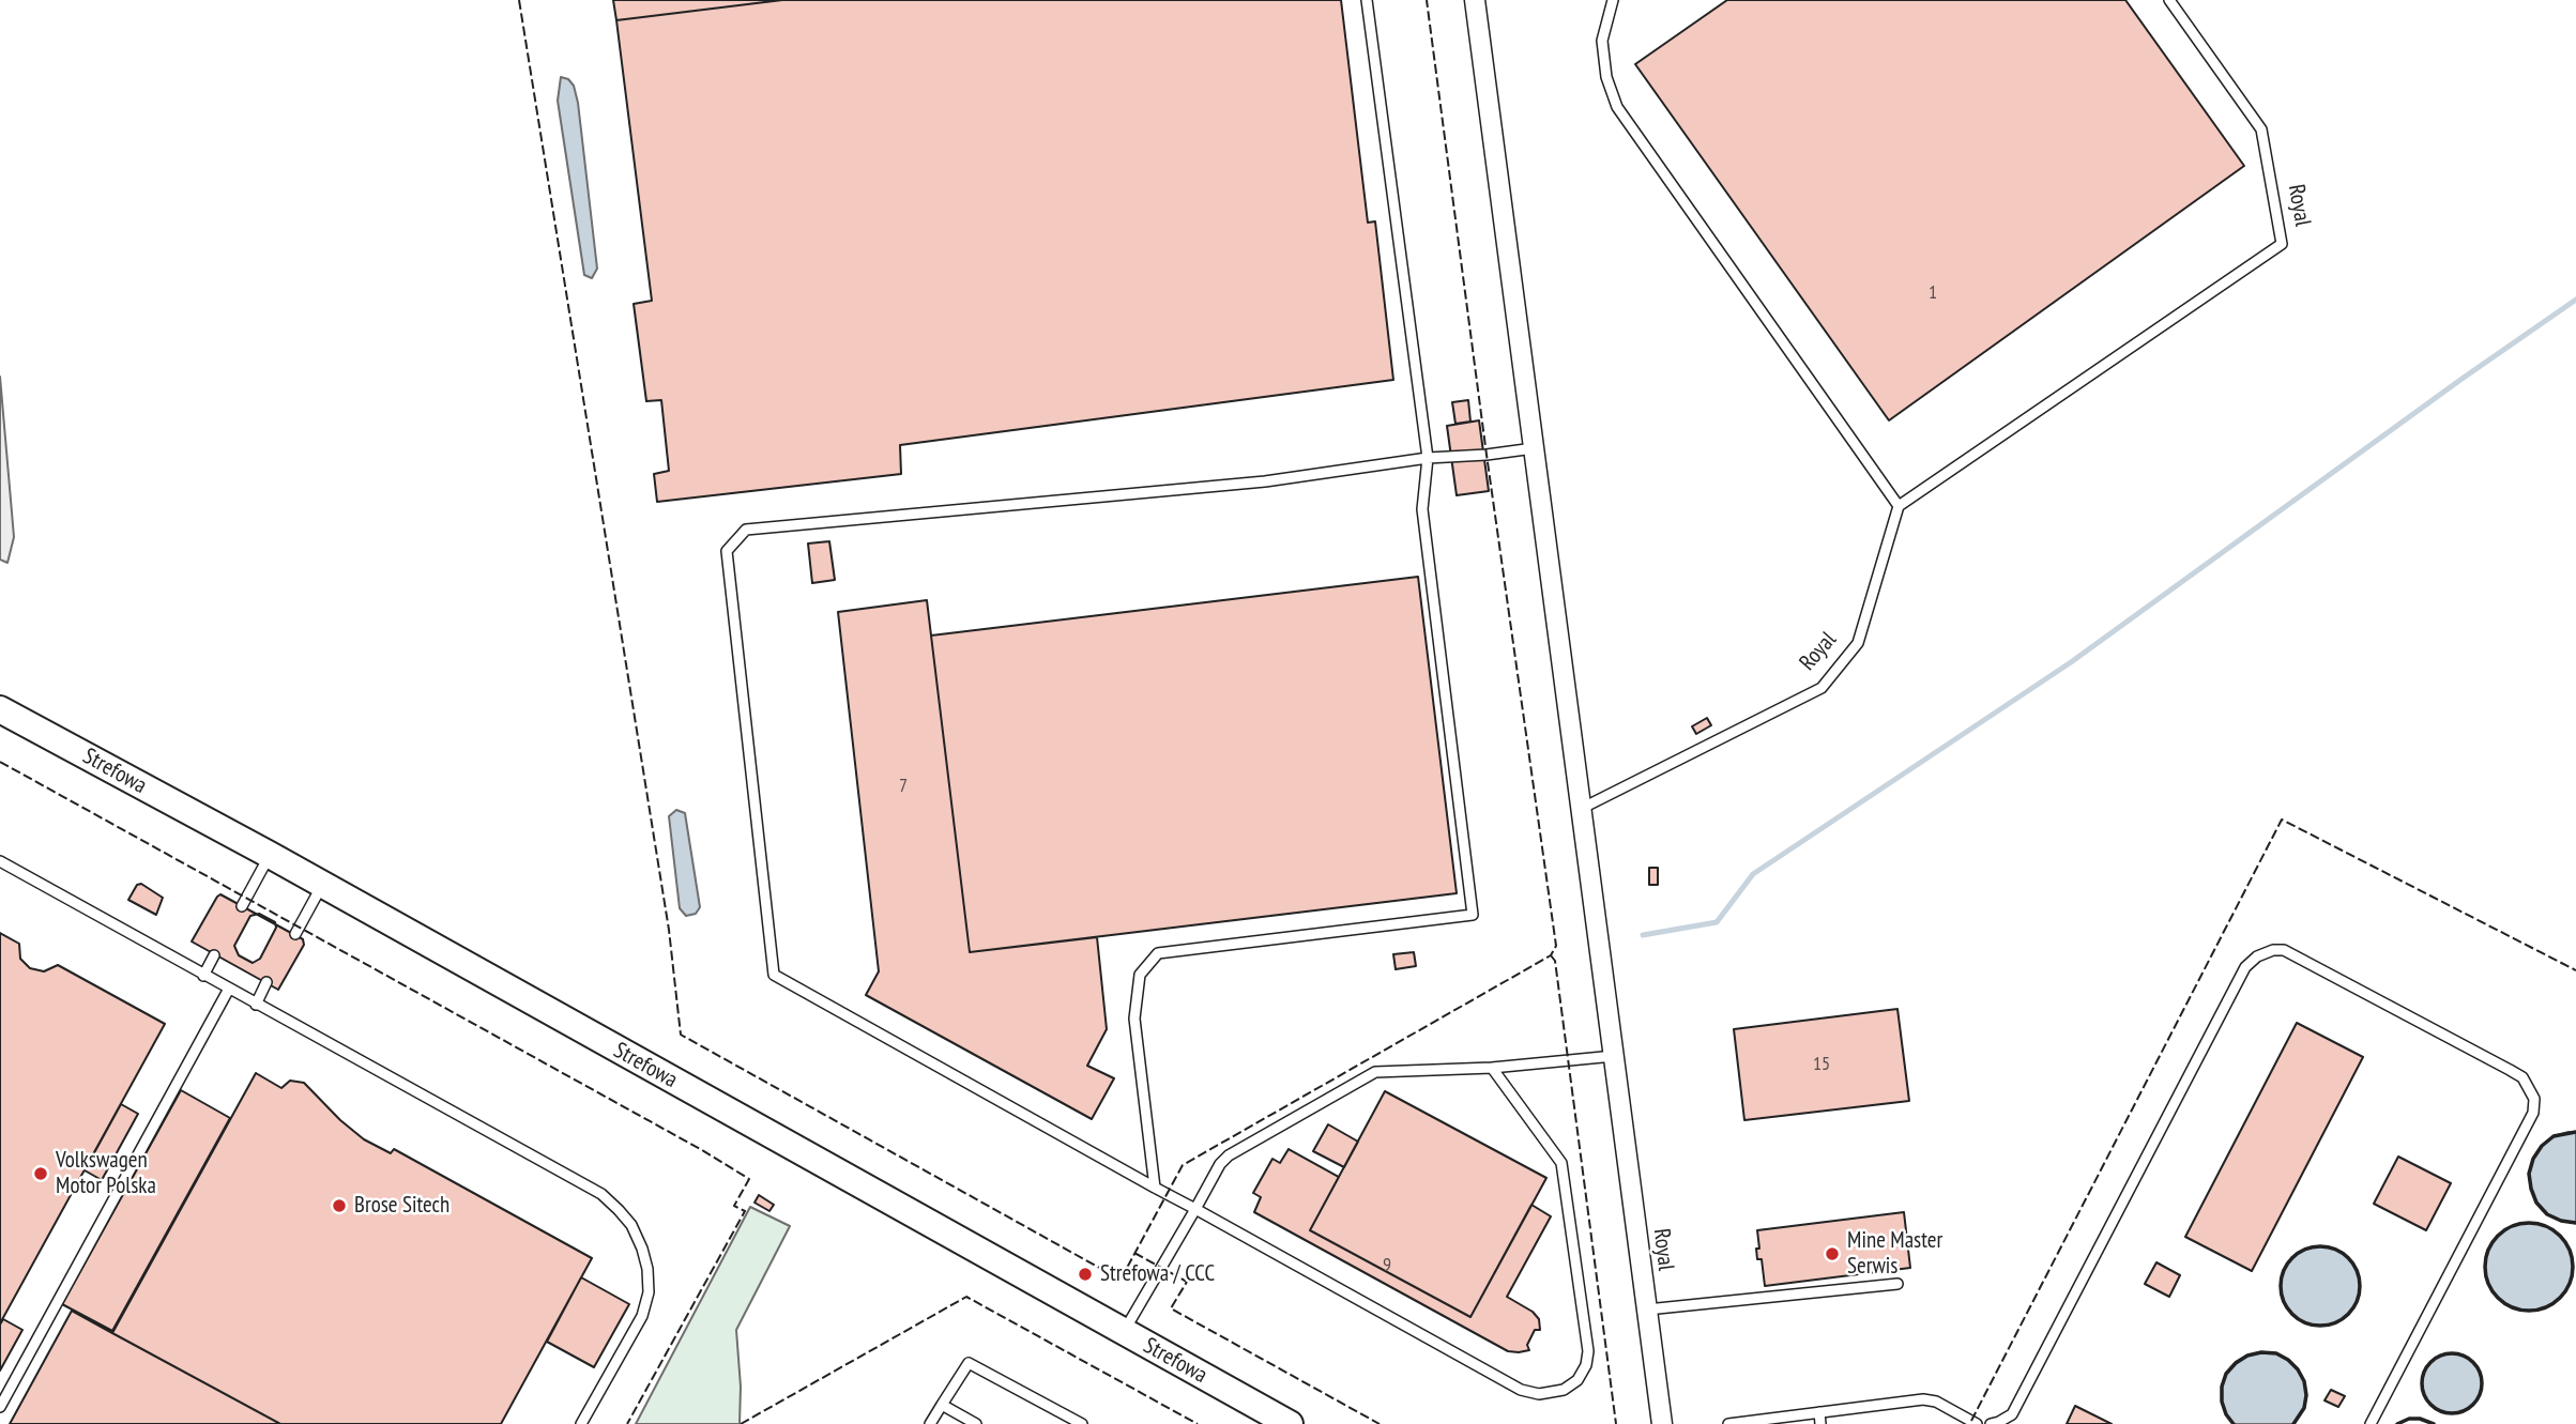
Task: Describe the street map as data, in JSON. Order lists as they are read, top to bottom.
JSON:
{
  "streets": {
    "street": ["Royal", "Strefowa"]
  },
  "places": [
    "Volkswagen Motor Polska",
    "Brose Sitech",
    "Mine Master Serwis",
    "Strefowa / CCC"
  ],
  "house_numbers": [
    "1",
    "7",
    "15",
    "9"
  ]
}
